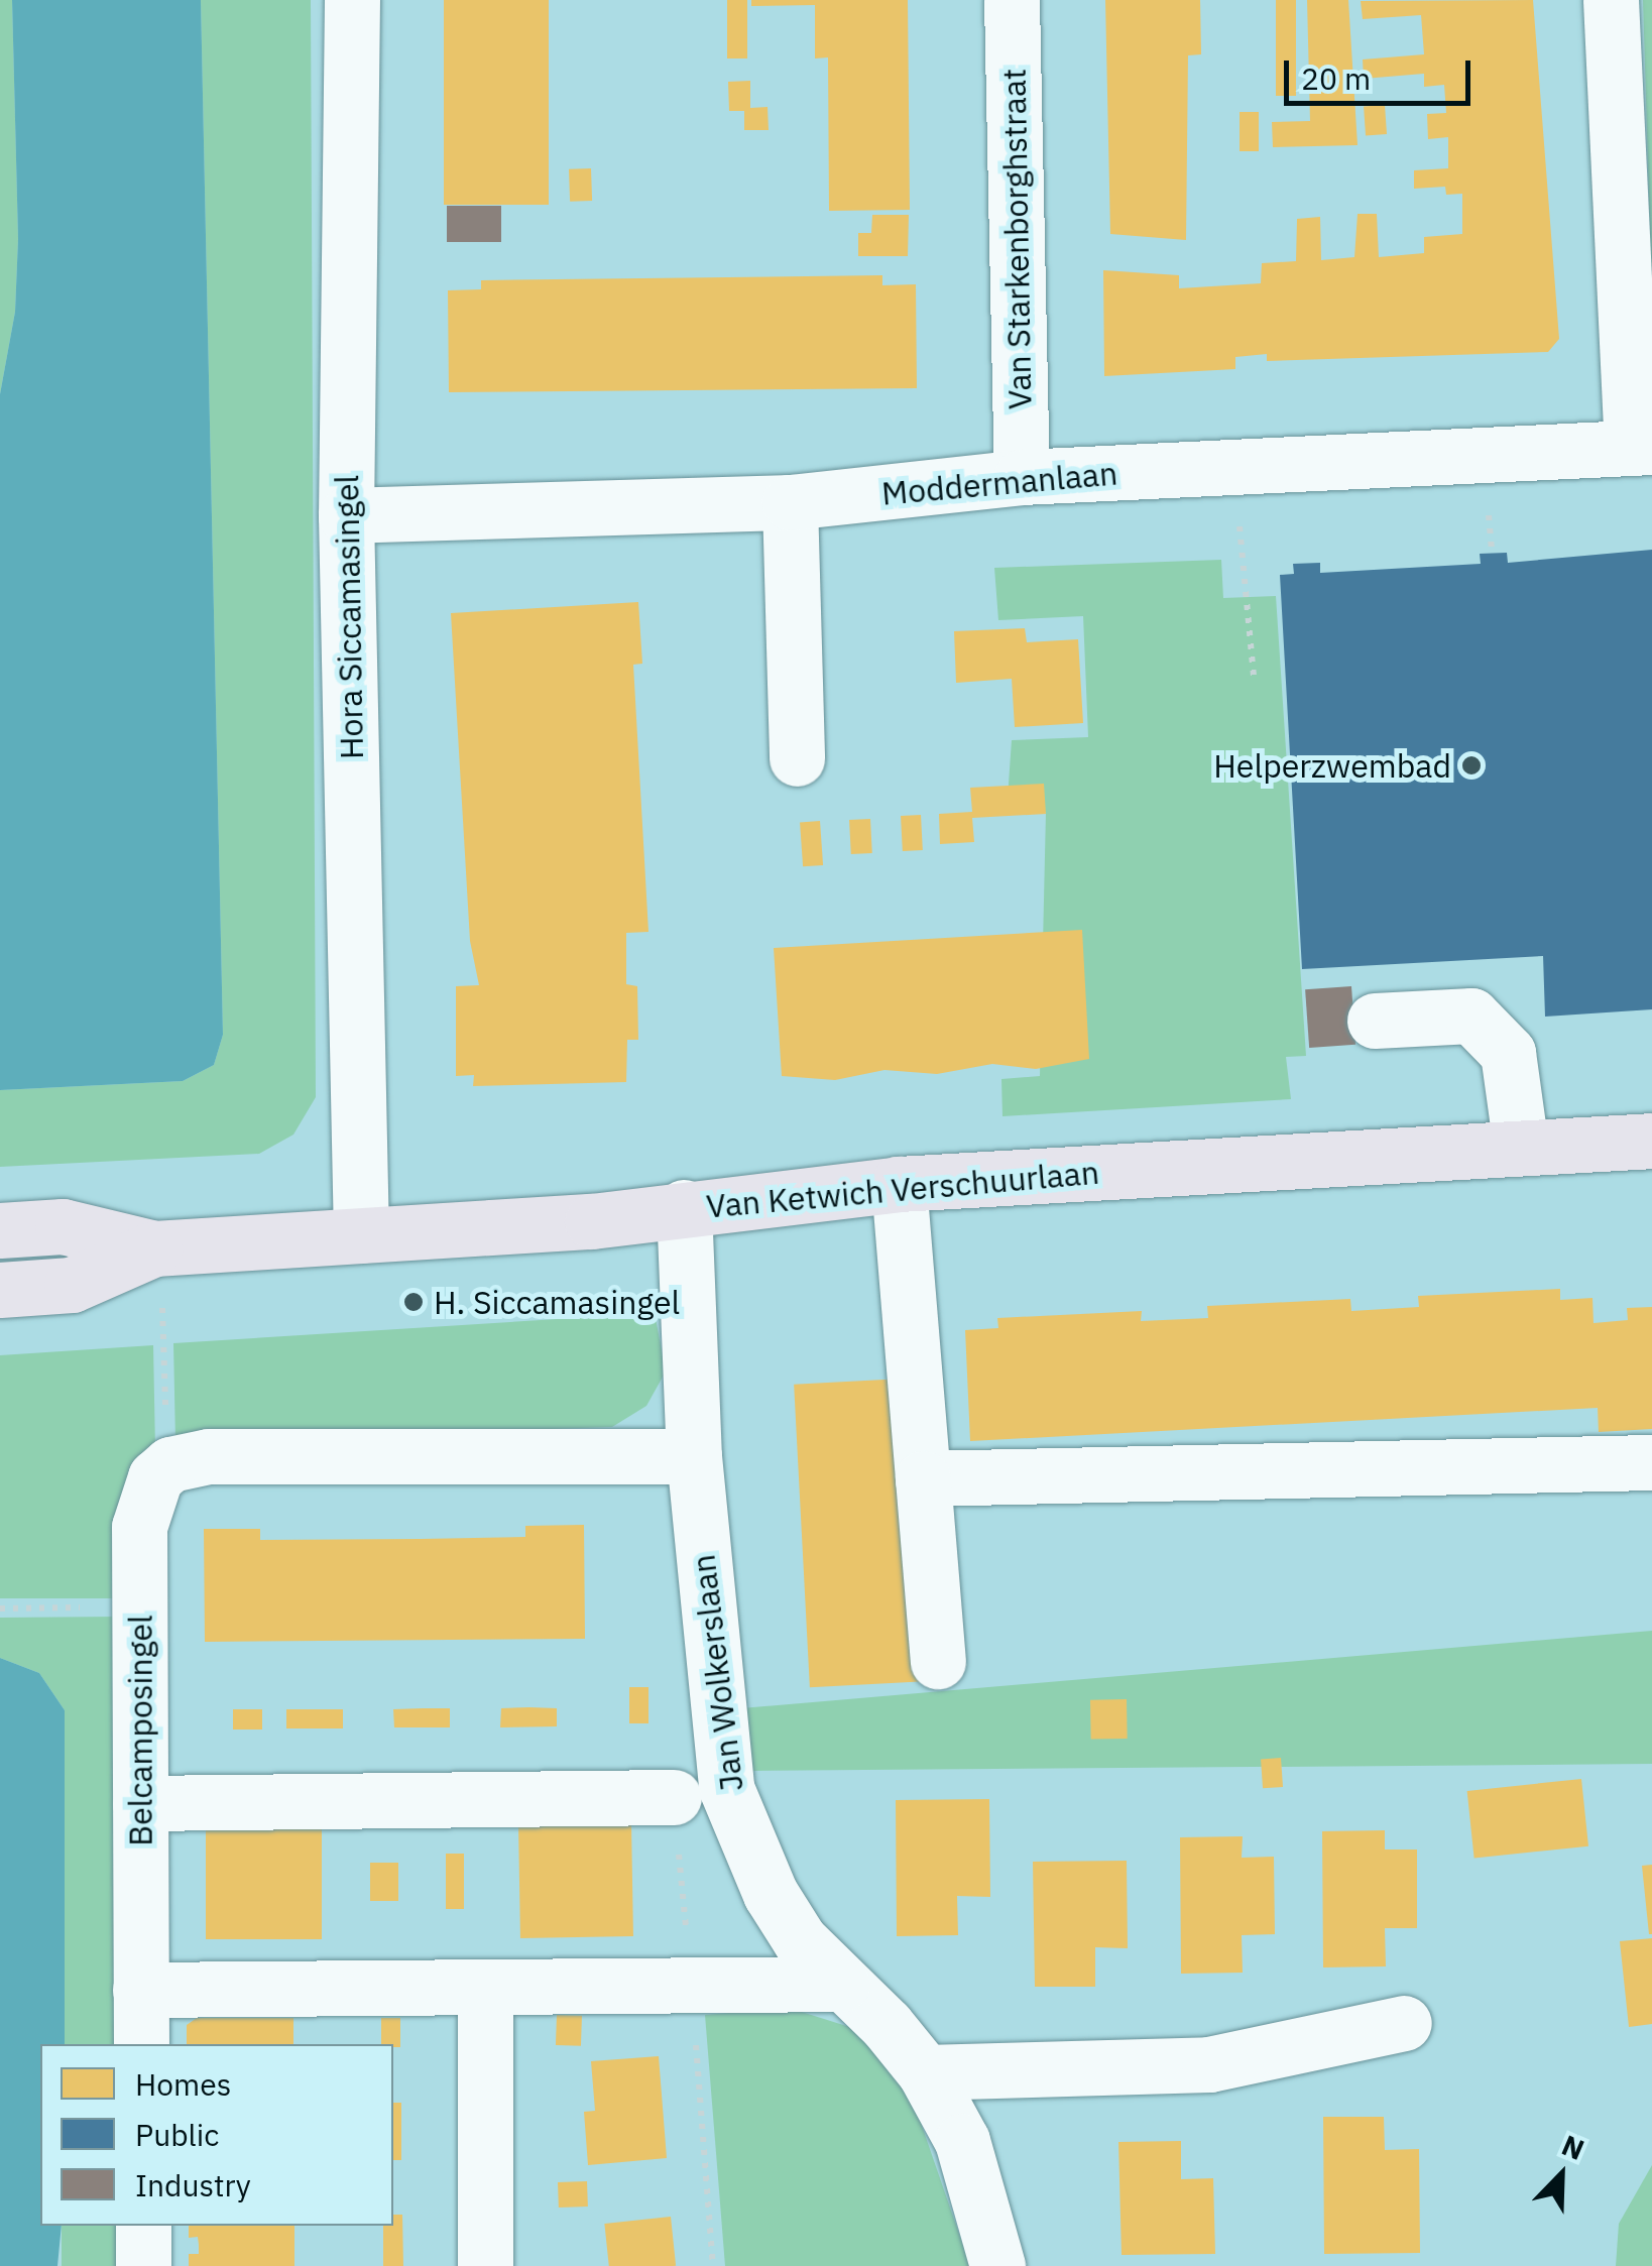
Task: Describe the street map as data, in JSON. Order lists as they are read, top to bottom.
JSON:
{
  "streets": {
    "main road": ["Van Ketwich Verschuurlaan"],
    "street": [
      "Van Starkenborghstraat",
      "Moddermanlaan",
      "Hora Siccamasingel",
      "Jan Wolkerslaan",
      "Belcamposingel"
    ]
  },
  "crossings": [
    ["Van Starkenborghstraat", "Moddermanlaan"],
    ["Moddermanlaan", "Hora Siccamasingel"],
    ["Hora Siccamasingel", "Van Ketwich Verschuurlaan"],
    ["Van Ketwich Verschuurlaan", "Jan Wolkerslaan"]
  ],
  "places": ["Helperzwembad", "H. Siccamasingel"],
  "legend": ["Homes", "Public", "Industry"],
  "scale_bar": "20 m",
  "north": "top right"
}
